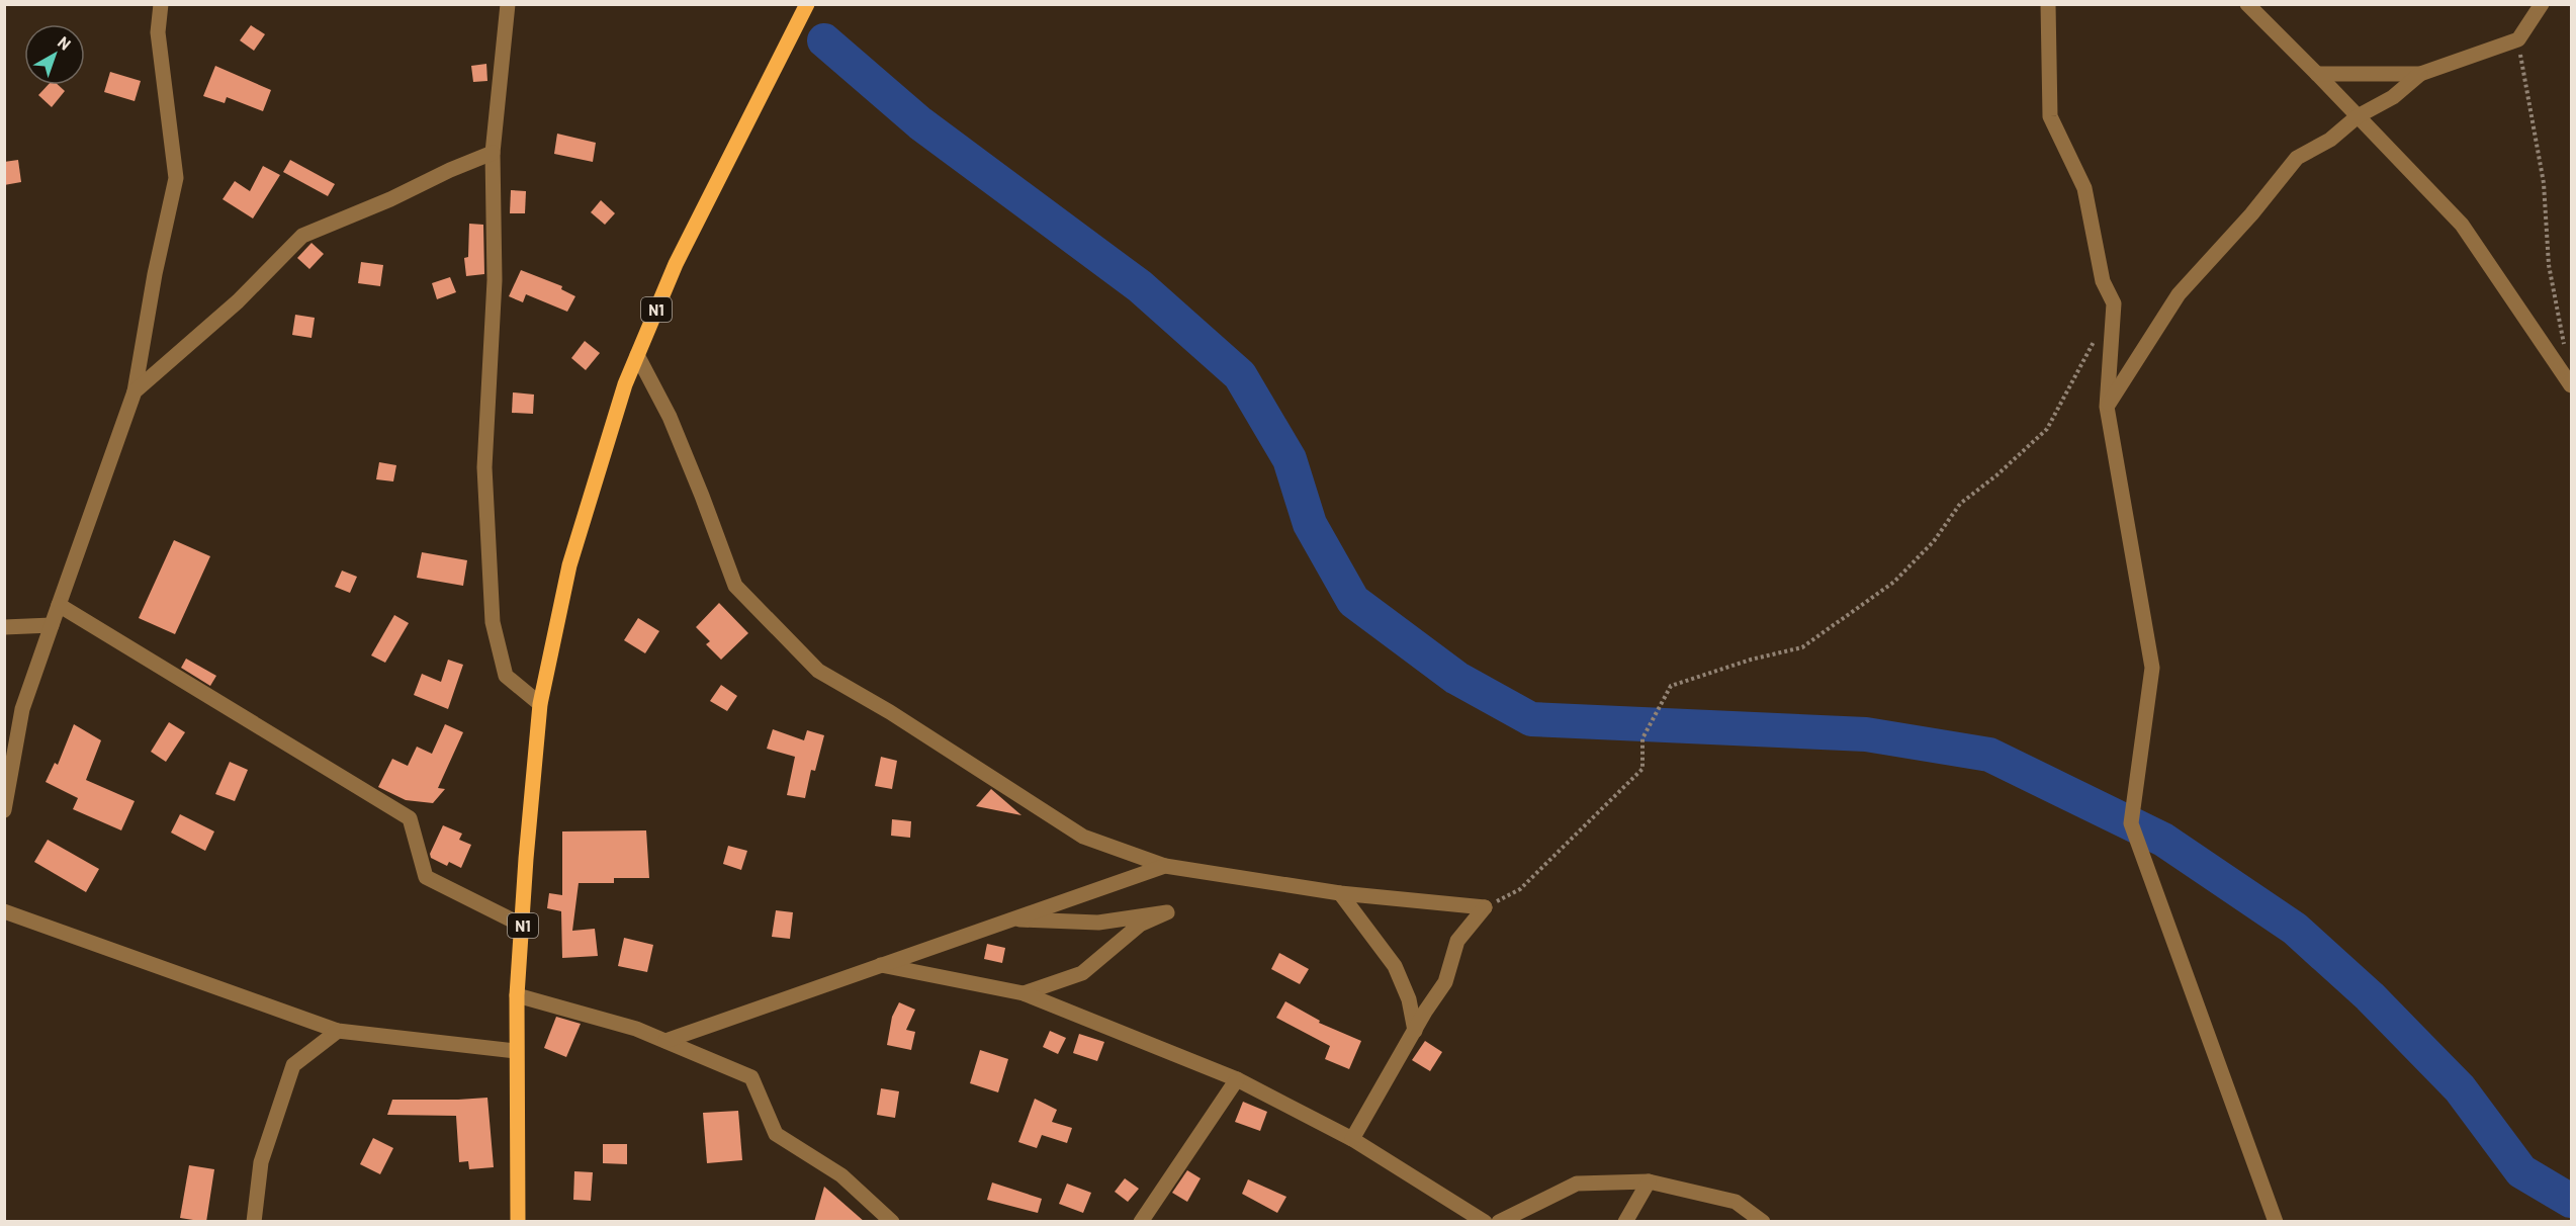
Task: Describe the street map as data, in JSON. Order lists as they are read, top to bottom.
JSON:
{
  "streets": {
    "main road": ["N1"]
  },
  "north": "top right"
}
